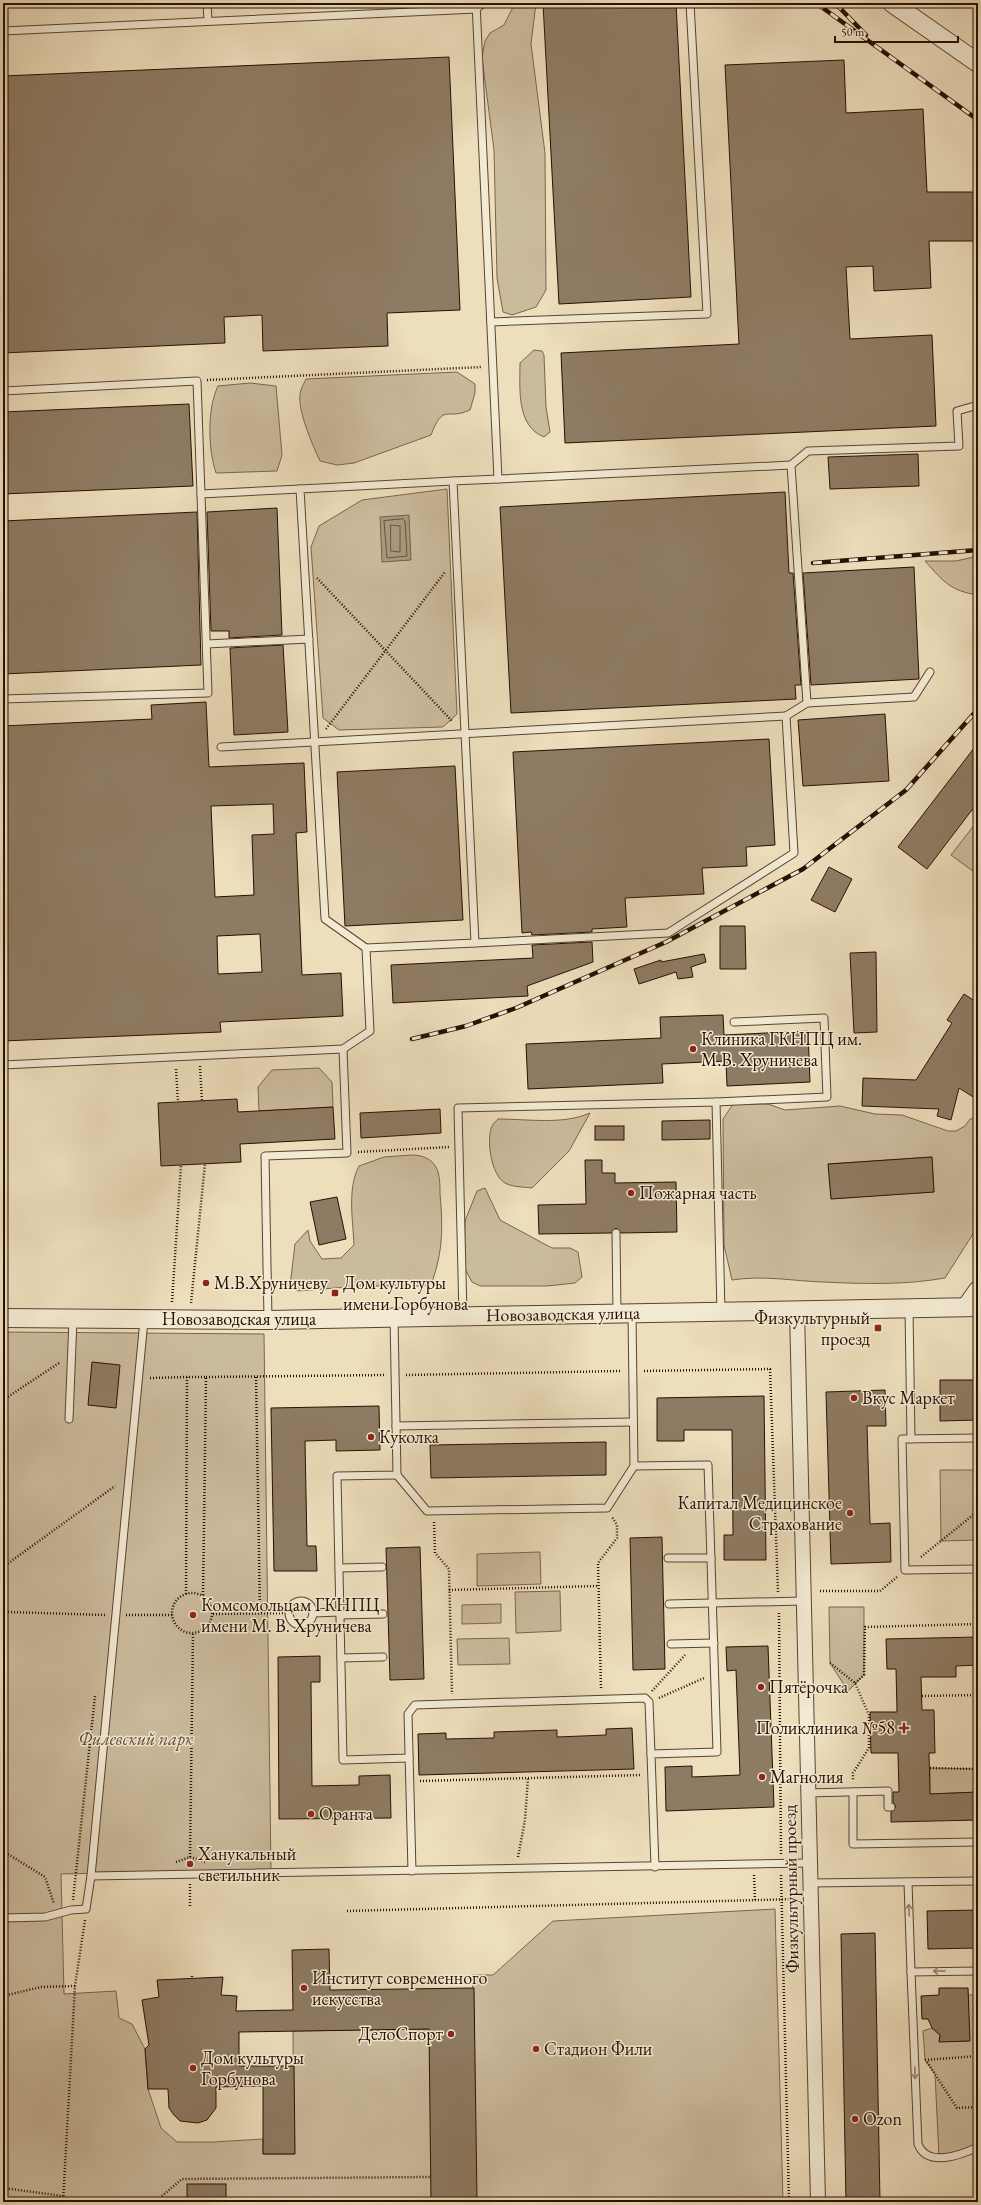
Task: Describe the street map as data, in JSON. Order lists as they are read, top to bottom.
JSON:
{
  "streets": {
    "street": ["Новозаводская улица", "Физкультурный проезд"]
  },
  "crossings": [
    ["Новозаводская улица", "Физкультурный проезд"]
  ],
  "parks": ["Филевский парк"],
  "places": {
    "other": [
      "Клиника ГКНПЦ им. М.В. Хруничева",
      "Пожарная часть",
      "М.В.Хруничеву",
      "Вкус Маркет",
      "Куколка",
      "Капитал Медицинское Страхование",
      "Комсомольцам ГКНПЦ имени М. В. Хруничева",
      "Пятёрочка",
      "Магнолия",
      "Оранта",
      "Ханукальный светильник",
      "Институт современного искусства",
      "ДелоСпорт",
      "Стадион Фили",
      "Дом культуры Горбунова",
      "Ozon"
    ],
    "transit": ["Дом культуры имени Горбунова", "Физкультурный проезд"],
    "health": ["Поликлиника №58"]
  },
  "scale_bar": "50 m"
}
